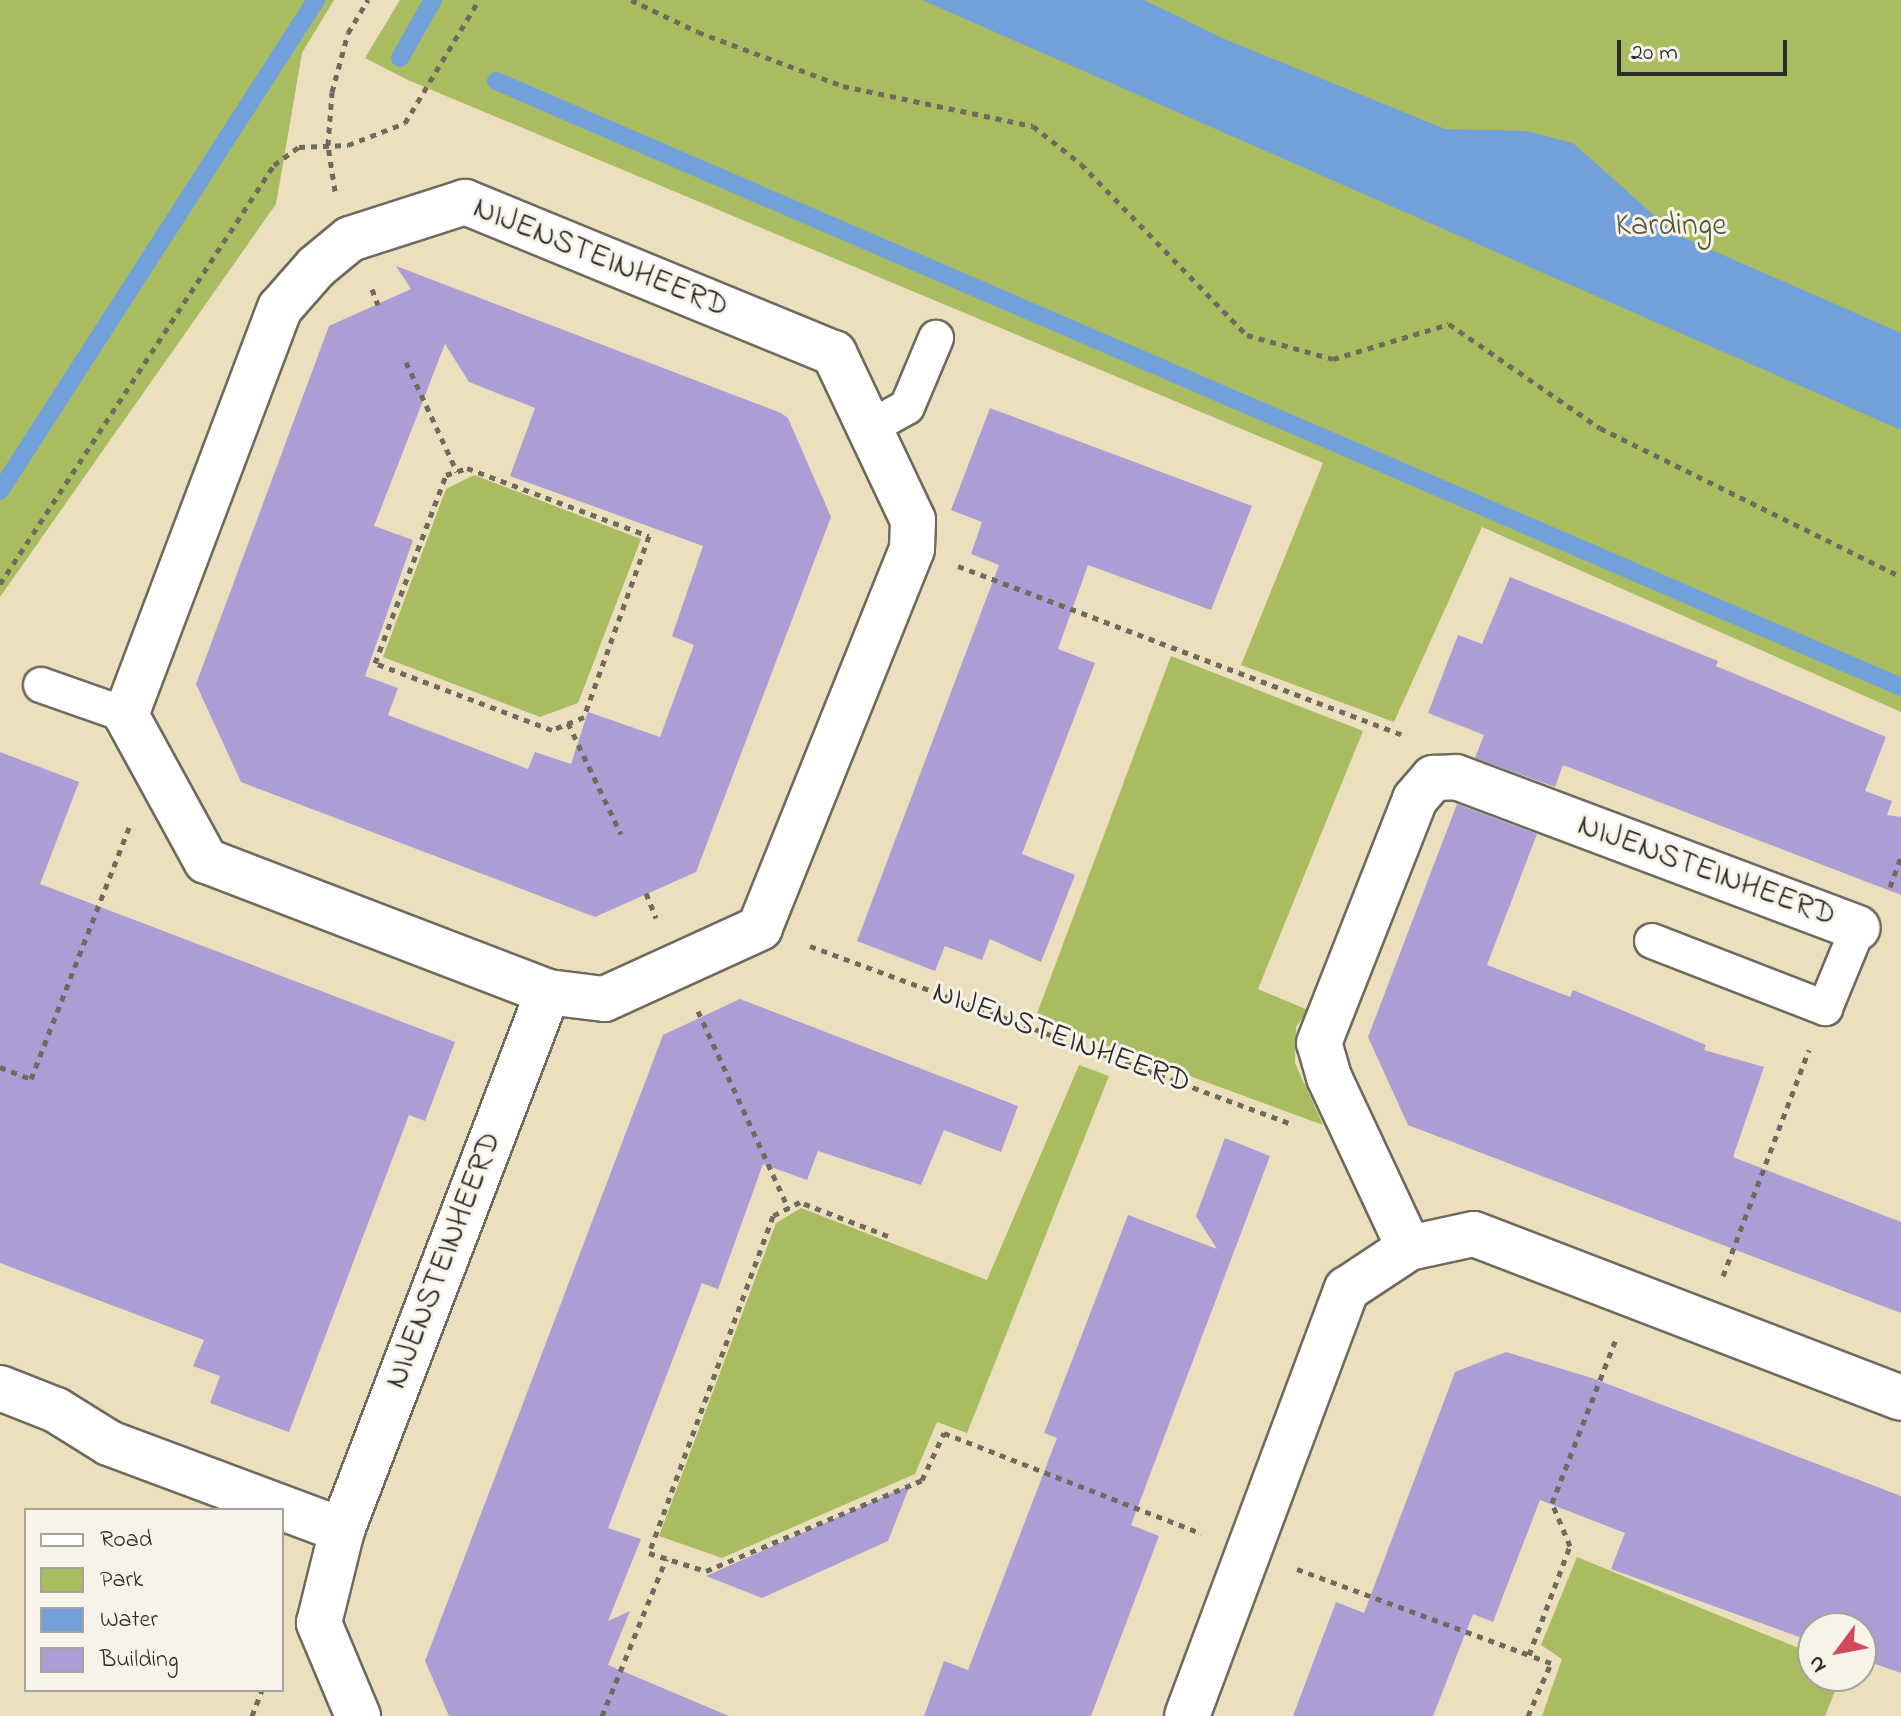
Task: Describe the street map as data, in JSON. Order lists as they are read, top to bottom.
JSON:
{
  "streets": {
    "street": ["NIJENSTEINHEERD"]
  },
  "parks": ["Kardinge"],
  "legend": [
    "Road",
    "Park",
    "Water",
    "Building"
  ],
  "scale_bar": "20 m",
  "north": "bottom left"
}
